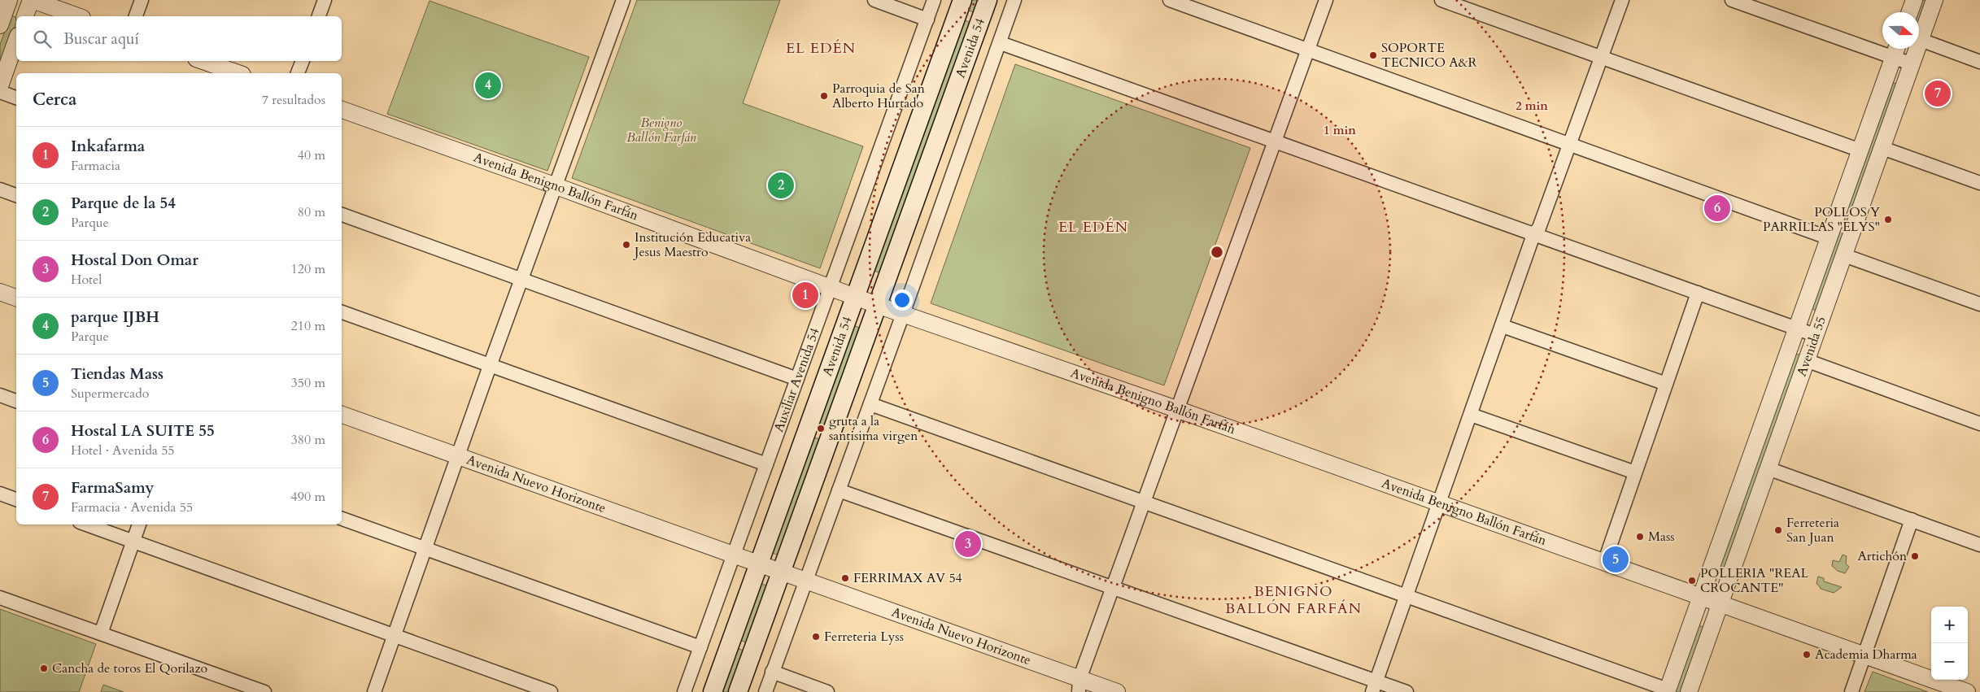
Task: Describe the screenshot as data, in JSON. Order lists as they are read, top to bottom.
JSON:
{
  "streets": {
    "main road": ["Avenida 54"],
    "street": [
      "Avenida Benigno Ballón Farfán",
      "Avenida 55",
      "Auxiliar Avenida 54",
      "Avenida Nuevo Horizonte"
    ]
  },
  "crossings": [
    ["Avenida 54", "Avenida Benigno Ballón Farfán"],
    ["Avenida 54", "Avenida Nuevo Horizonte"],
    ["Avenida Benigno Ballón Farfán", "Avenida 55"],
    ["Avenida Benigno Ballón Farfán", "Auxiliar Avenida 54"],
    ["Auxiliar Avenida 54", "Avenida Nuevo Horizonte"]
  ],
  "districts": ["EL EDÉN", "EL EDÉN", "BENIGNO BALLÓN FARFÁN"],
  "parks": ["Benigno Ballón Farfán"],
  "places": [
    "SOPORTE TECNICO A&R",
    "Parroquia de San Alberto Hurtado",
    "POLLOS Y PARRILLAS \"ELYS\"",
    "Institución Educativa Jesus Maestro",
    "gruta a la santisima virgen",
    "Ferreteria San Juan",
    "Mass",
    "Artichón",
    "FERRIMAX AV 54",
    "POLLERIA \"REAL CROCANTE\"",
    "Ferreteria Lyss",
    "Academia Dharma",
    "Cancha de toros El Qorilazo"
  ],
  "north": "right",
  "page": {
    "search": "Buscar aquí",
    "pins": [
      "4",
      "7",
      "2",
      "6",
      "1",
      "3",
      "5"
    ],
    "heading": ["Cerca", "7 resultados"],
    "list": [
      {
        "mark": "1",
        "name": "Inkafarma",
        "note": "Farmacia",
        "value": "40 m"
      },
      {
        "mark": "2",
        "name": "Parque de la 54",
        "note": "Parque",
        "value": "80 m"
      },
      {
        "mark": "3",
        "name": "Hostal Don Omar",
        "note": "Hotel",
        "value": "120 m"
      },
      {
        "mark": "4",
        "name": "parque IJBH",
        "note": "Parque",
        "value": "210 m"
      },
      {
        "mark": "5",
        "name": "Tiendas Mass",
        "note": "Supermercado",
        "value": "350 m"
      },
      {
        "mark": "6",
        "name": "Hostal LA SUITE 55",
        "note": "Hotel · Avenida 55",
        "value": "380 m"
      },
      {
        "mark": "7",
        "name": "FarmaSamy",
        "note": "Farmacia · Avenida 55",
        "value": "490 m"
      }
    ],
    "map_buttons": ["+", "−"]
  },
  "rings": ["2 min", "1 min"]
}
